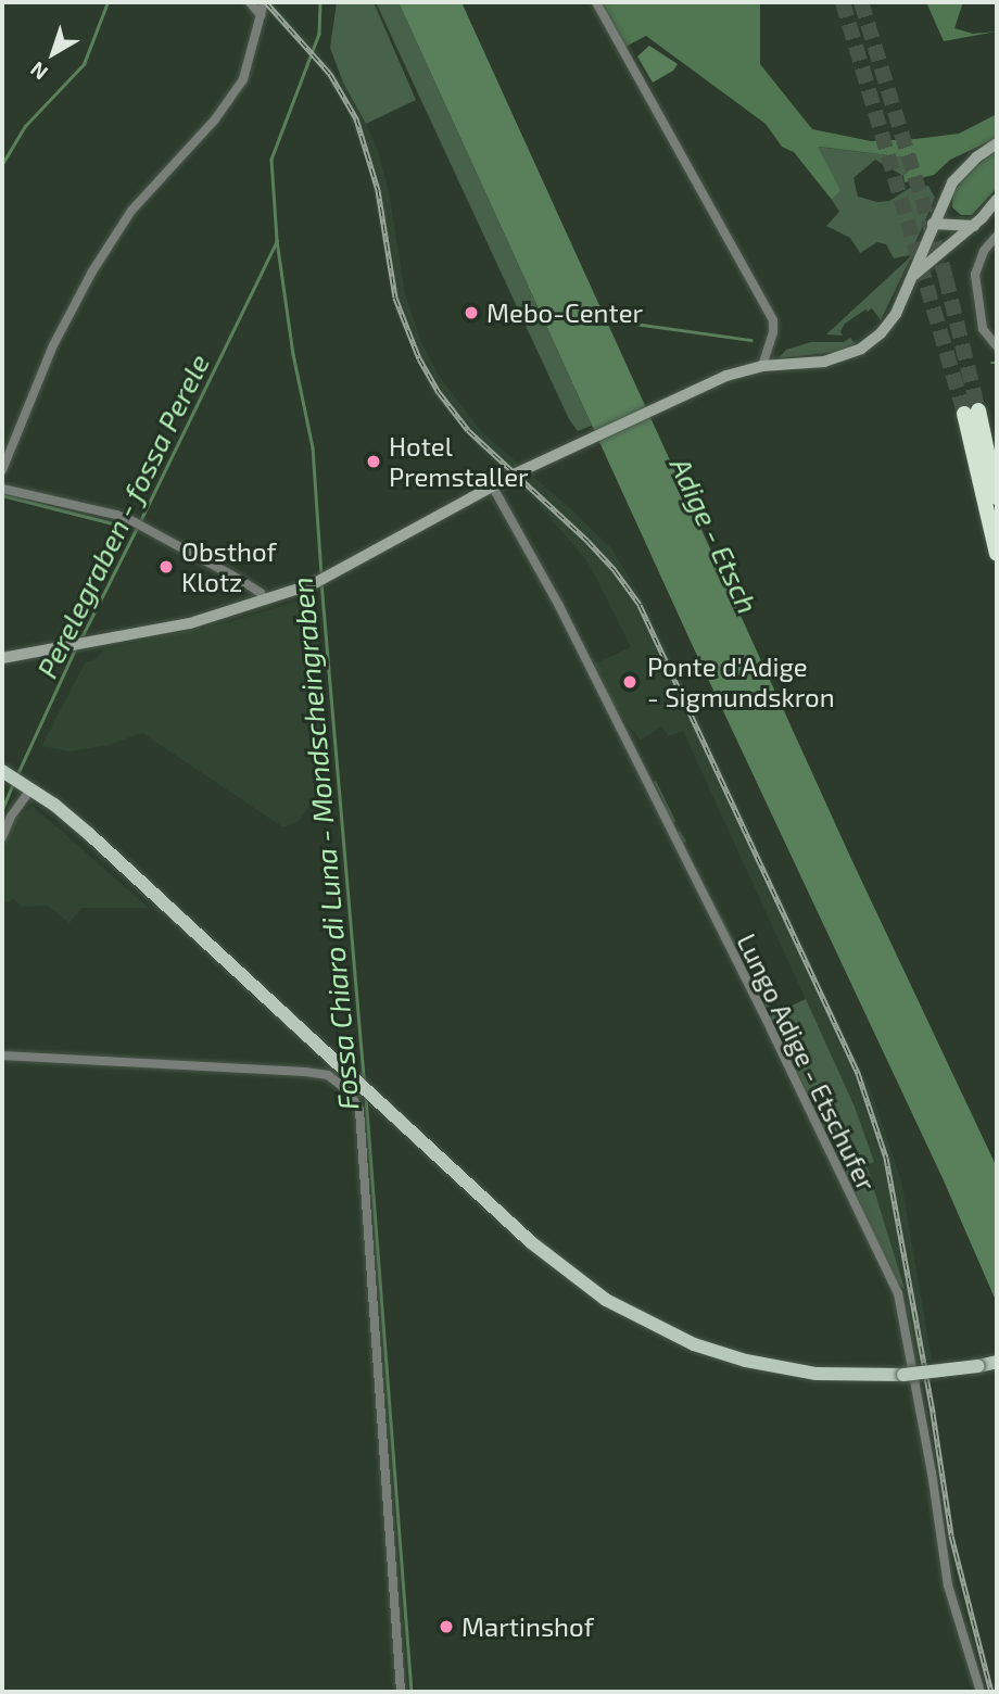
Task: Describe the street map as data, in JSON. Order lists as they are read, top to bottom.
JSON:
{
  "streets": {
    "street": ["Lungo Adige - Etschufer"]
  },
  "water": ["Perelegraben - fossa Perele", "Adige - Etsch", "Fossa Chiaro di Luna - Mondscheingraben"],
  "places": [
    "Mebo-Center",
    "Hotel Premstaller",
    "Obsthof Klotz",
    "Ponte d'Adige - Sigmundskron",
    "Martinshof"
  ],
  "north": "bottom left"
}
